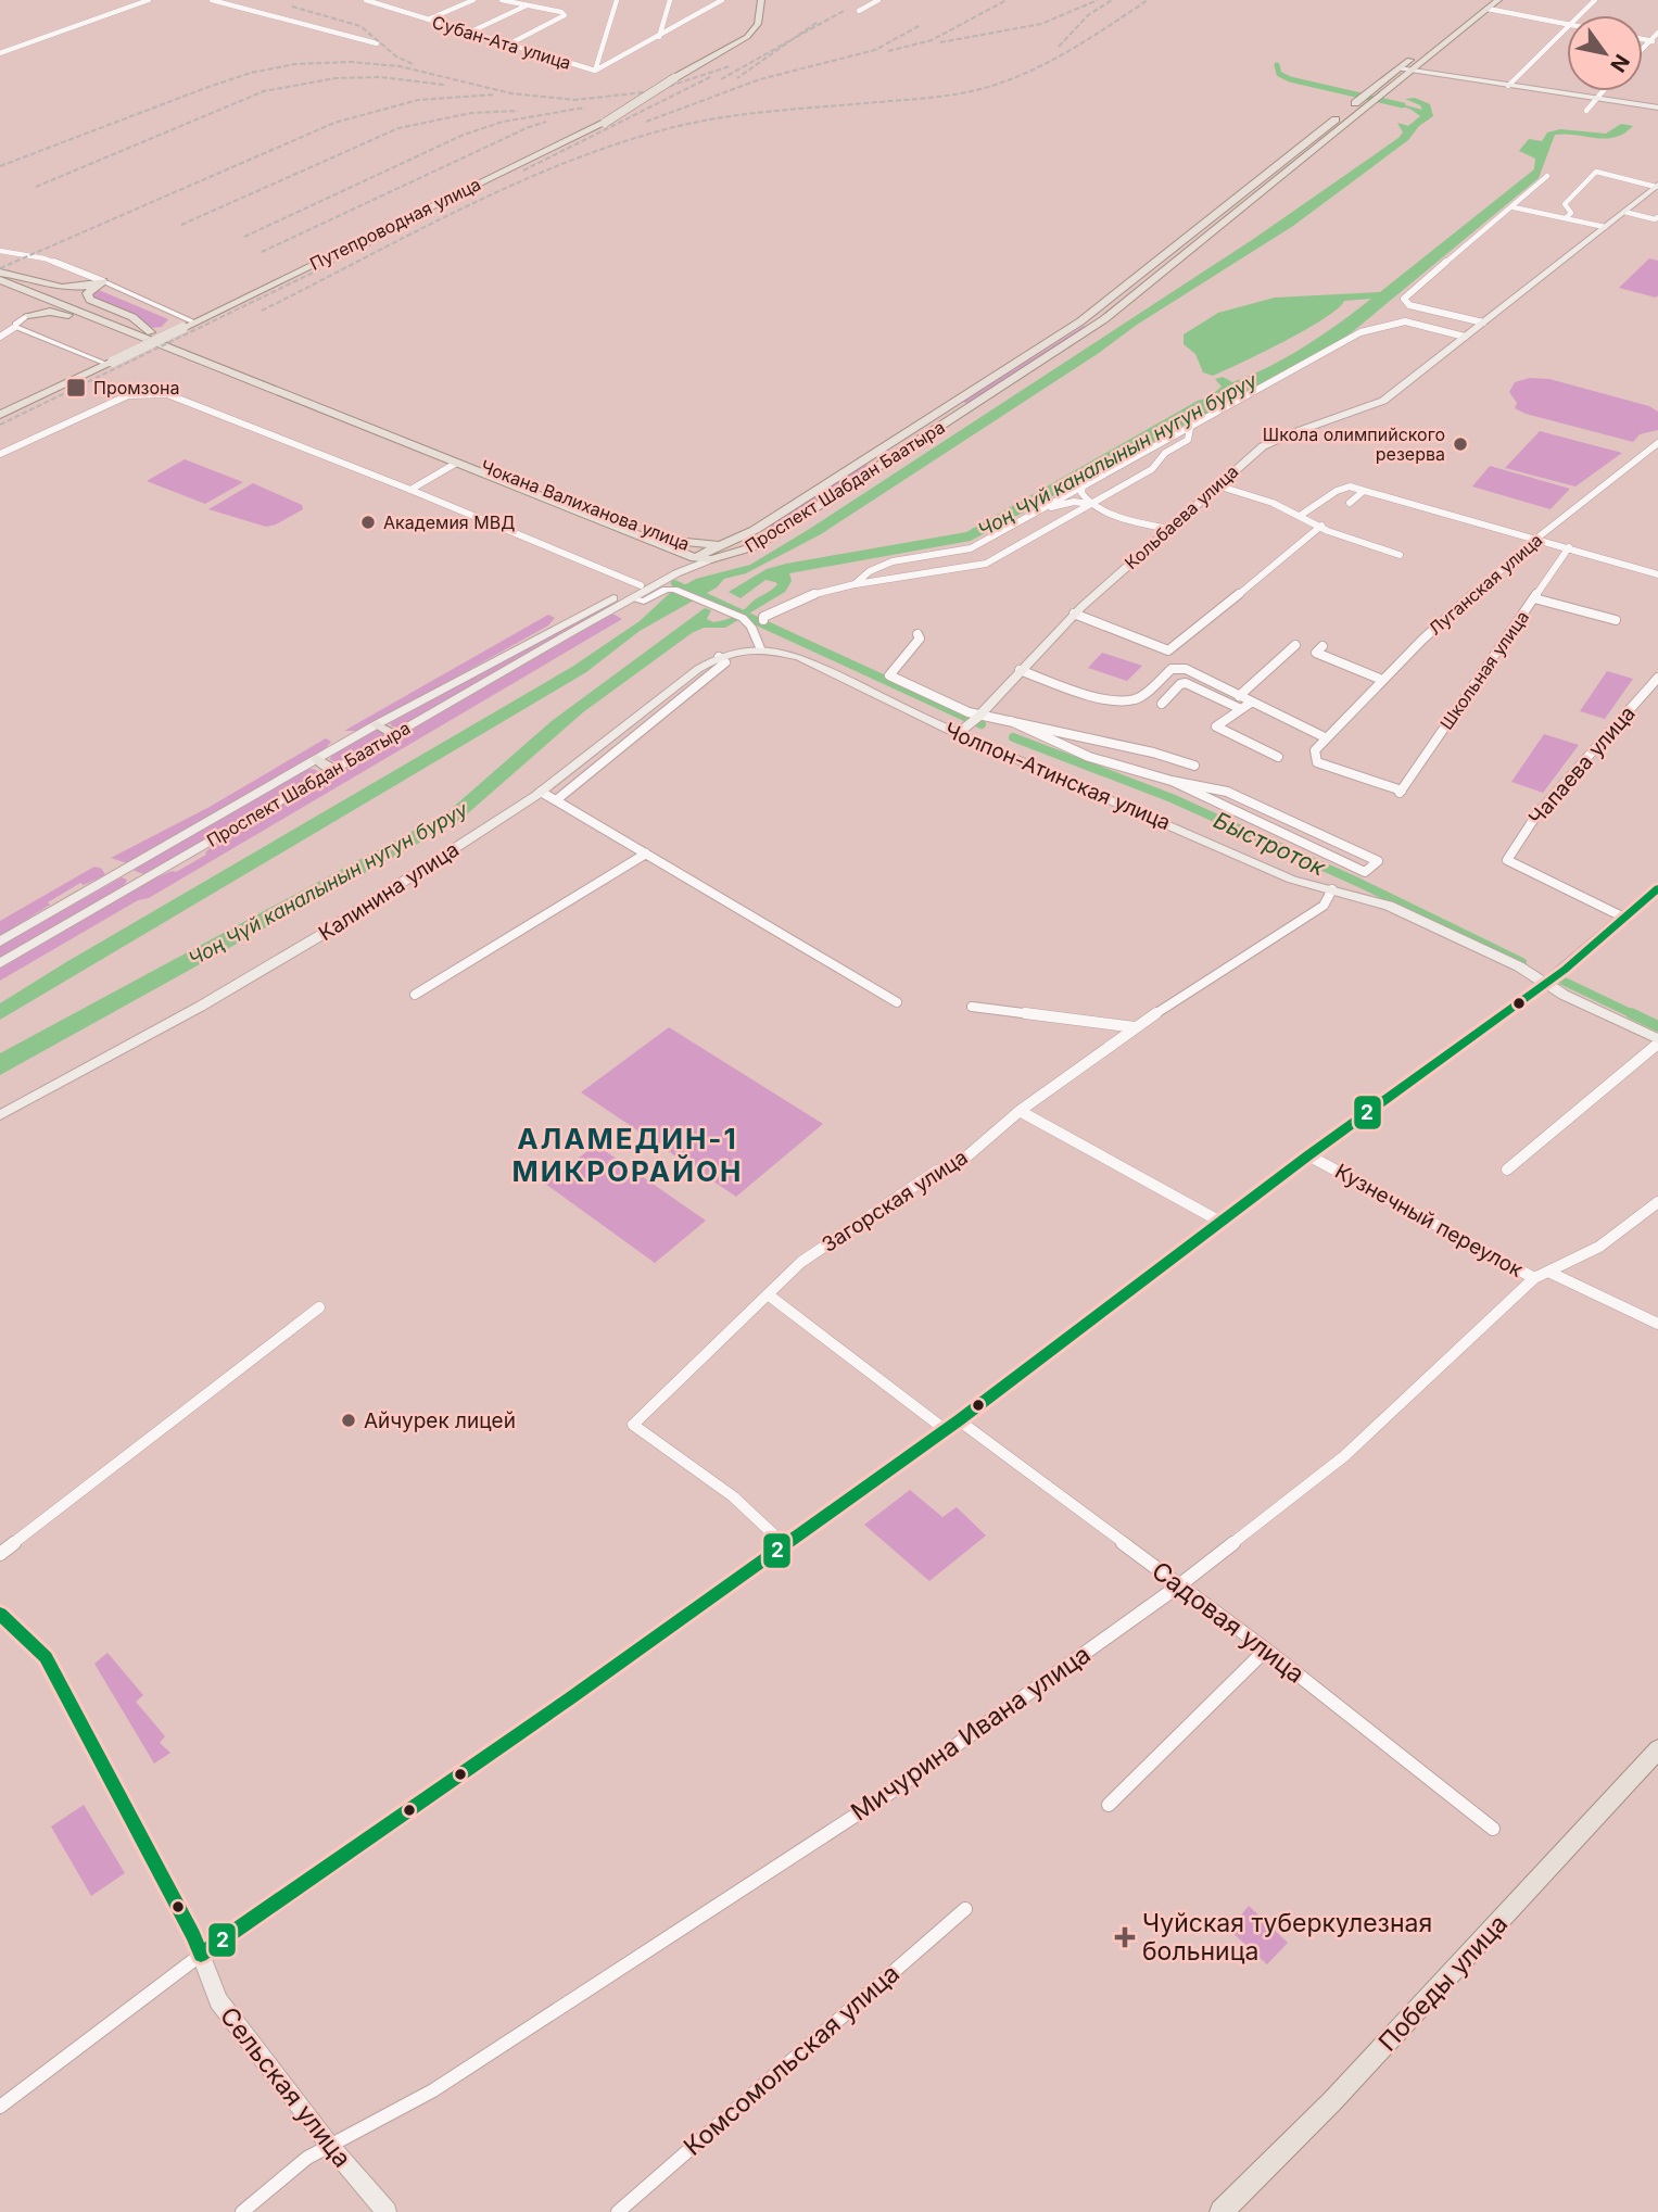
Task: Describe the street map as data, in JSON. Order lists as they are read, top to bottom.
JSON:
{
  "streets": {
    "main road": [
      "Путепроводная улица",
      "Проспект Шабдан Баатыра",
      "Чокана Валиханова улица",
      "Кольбаева улица",
      "Чолпон-Атинская улица",
      "Калинина улица",
      "Победы улица",
      "Сельская улица"
    ],
    "street": [
      "Субан-Ата улица",
      "Луганская улица",
      "Школьная улица",
      "Чапаева улица",
      "Загорская улица",
      "Кузнечный переулок",
      "Садовая улица",
      "Мичурина Ивана улица",
      "Комсомольская улица"
    ]
  },
  "crossings": [
    ["Проспект Шабдан Баатыра", "Чокана Валиханова улица"],
    ["Кольбаева улица", "Чолпон-Атинская улица"],
    ["Луганская улица", "Школьная улица"],
    ["Чолпон-Атинская улица", "Калинина улица"],
    ["Чолпон-Атинская улица", "Загорская улица"],
    ["Загорская улица", "Садовая улица"],
    ["Кузнечный переулок", "Мичурина Ивана улица"],
    ["Садовая улица", "Мичурина Ивана улица"],
    ["Мичурина Ивана улица", "Сельская улица"]
  ],
  "districts": ["АЛАМЕДИН-1 МИКРОРАЙОН"],
  "water": ["Чоң Чүй каналынын нугун буруу", "Быстроток"],
  "places": {
    "transit": ["Промзона"],
    "other": ["Школа олимпийского резерва", "Академия МВД", "Айчурек лицей"],
    "health": ["Чуйская туберкулезная больница"]
  },
  "lines": ["transit line 2"],
  "north": "bottom right"
}
